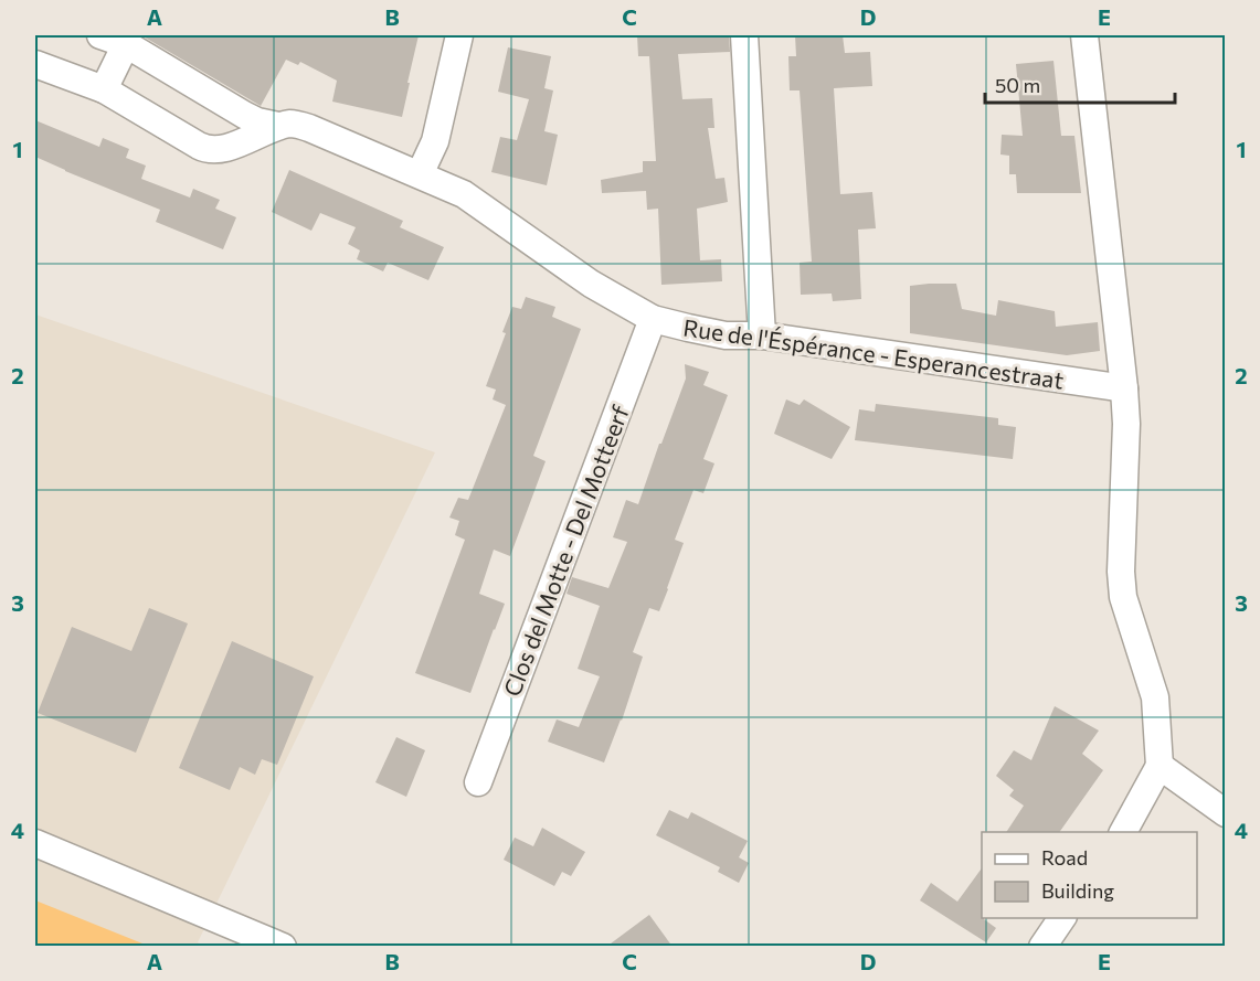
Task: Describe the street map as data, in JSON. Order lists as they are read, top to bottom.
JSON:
{
  "streets": {
    "street": ["Rue de l'Éspérance - Esperancestraat", "Clos del Motte - Del Motteerf"]
  },
  "crossings": [
    ["Rue de l'Éspérance - Esperancestraat", "Clos del Motte - Del Motteerf"]
  ],
  "legend": ["Road", "Building"],
  "scale_bar": "50 m",
  "grid": {
    "columns": [
      "A",
      "B",
      "C",
      "D",
      "E"
    ],
    "rows": [
      "1",
      "2",
      "3",
      "4"
    ]
  }
}
